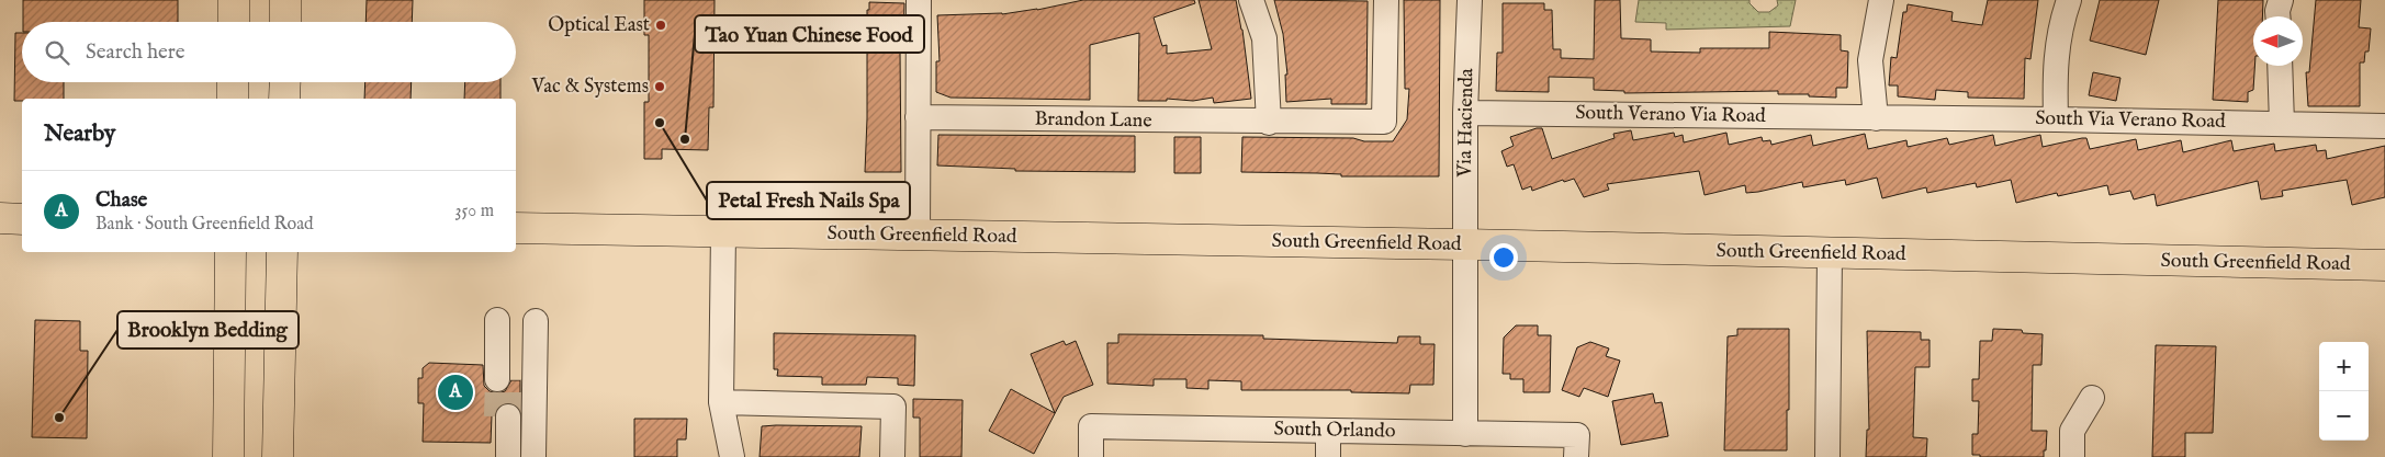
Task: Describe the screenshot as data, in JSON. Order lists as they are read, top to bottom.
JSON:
{
  "streets": {
    "main road": ["South Greenfield Road"],
    "street": [
      "South Verano Via Road",
      "Brandon Lane",
      "South Via Verano Road",
      "Via Hacienda",
      "South Orlando"
    ]
  },
  "crossings": [
    ["South Verano Via Road", "South Via Verano Road"],
    ["South Verano Via Road", "Via Hacienda"],
    ["Via Hacienda", "South Greenfield Road"],
    ["Via Hacienda", "South Orlando"]
  ],
  "places": [
    "Optical East",
    "Vac & Systems",
    "Petal Fresh Nails Spa",
    "Tao Yuan Chinese Food",
    "Brooklyn Bedding"
  ],
  "north": "left",
  "page": {
    "search": "Search here",
    "heading": "Nearby",
    "list": [
      {
        "mark": "A",
        "name": "Chase",
        "note": "Bank · South Greenfield Road",
        "value": "350 m"
      }
    ],
    "map_buttons": ["+", "−"],
    "pins": "A"
  }
}
